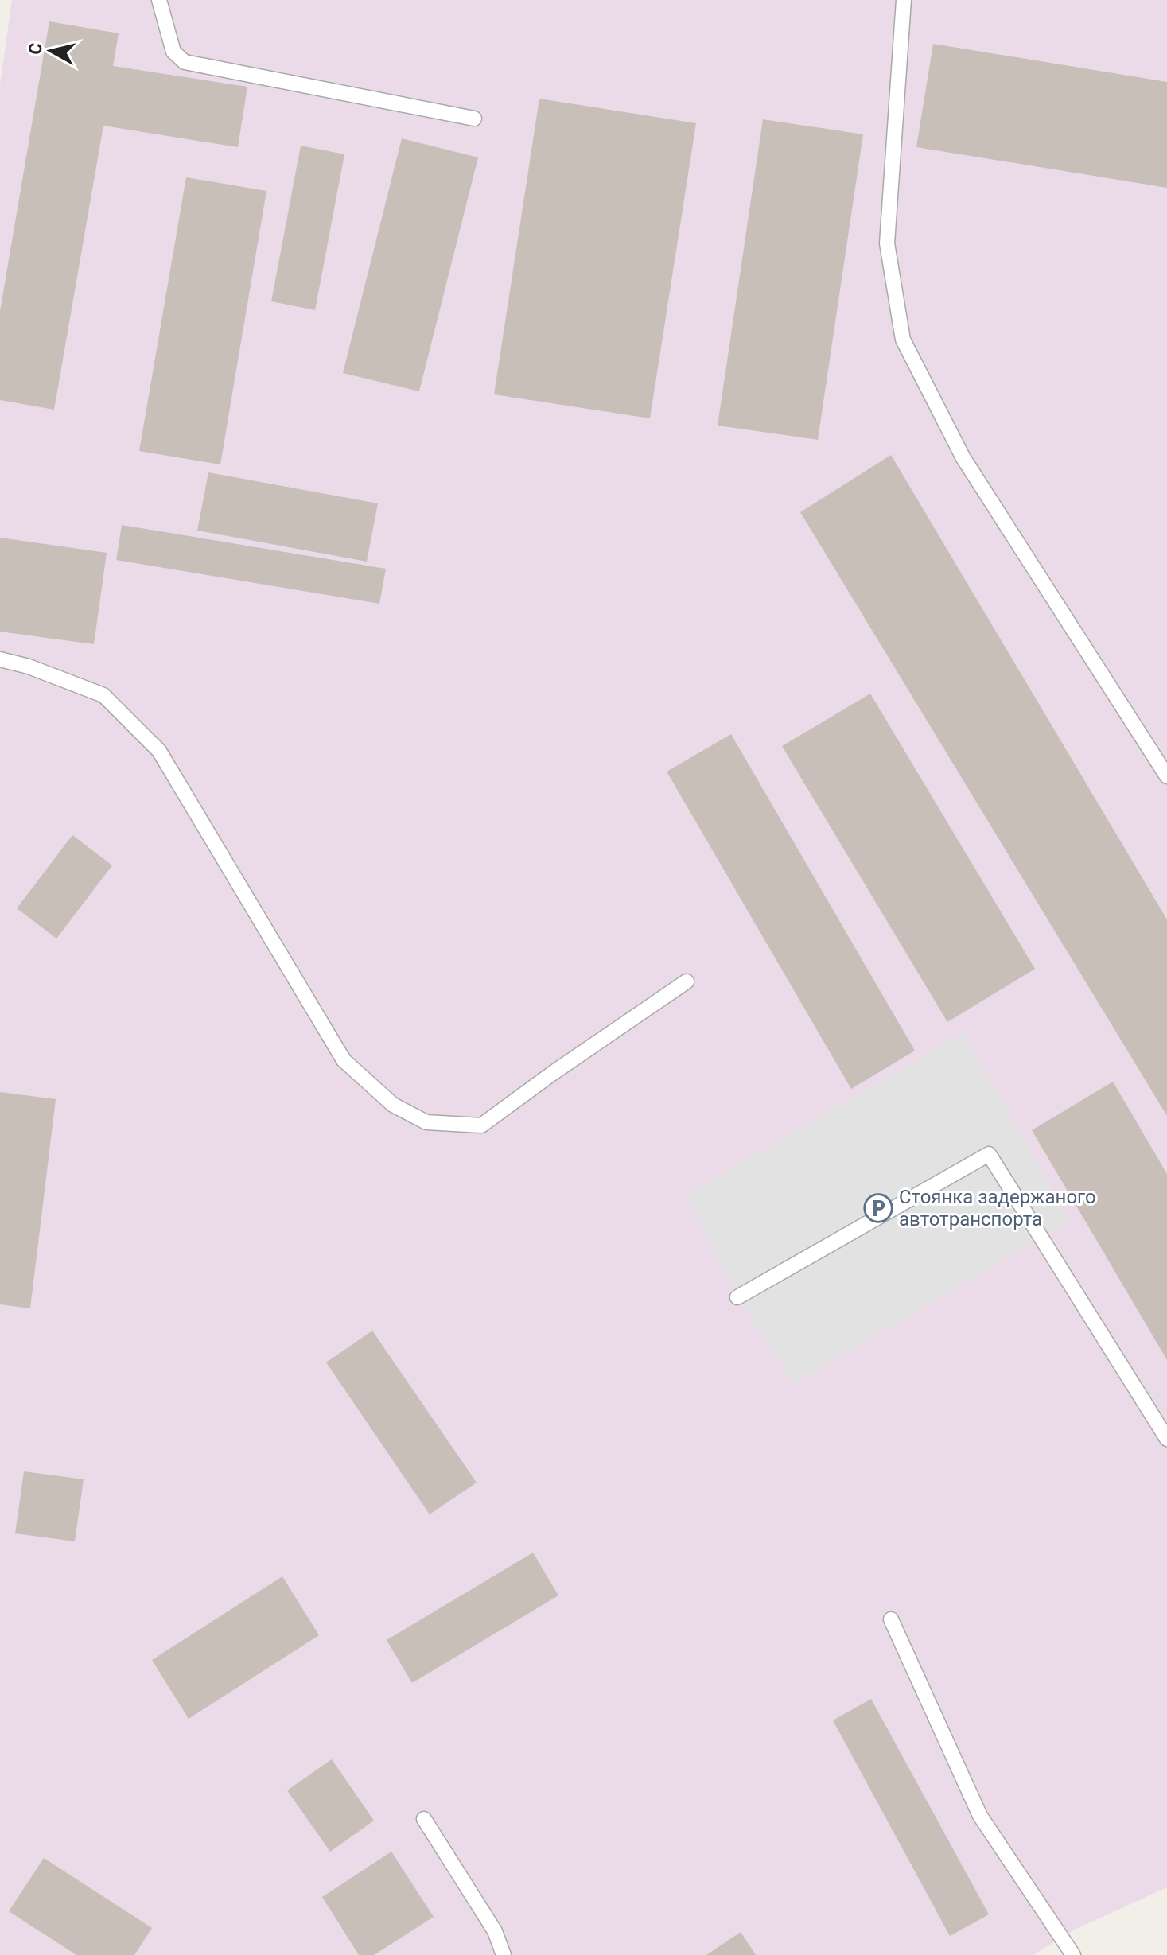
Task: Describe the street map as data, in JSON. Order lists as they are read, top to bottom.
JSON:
{
  "places": {
    "parking": ["Стоянка задержаного автотранспорта"]
  },
  "north": "left"
}
